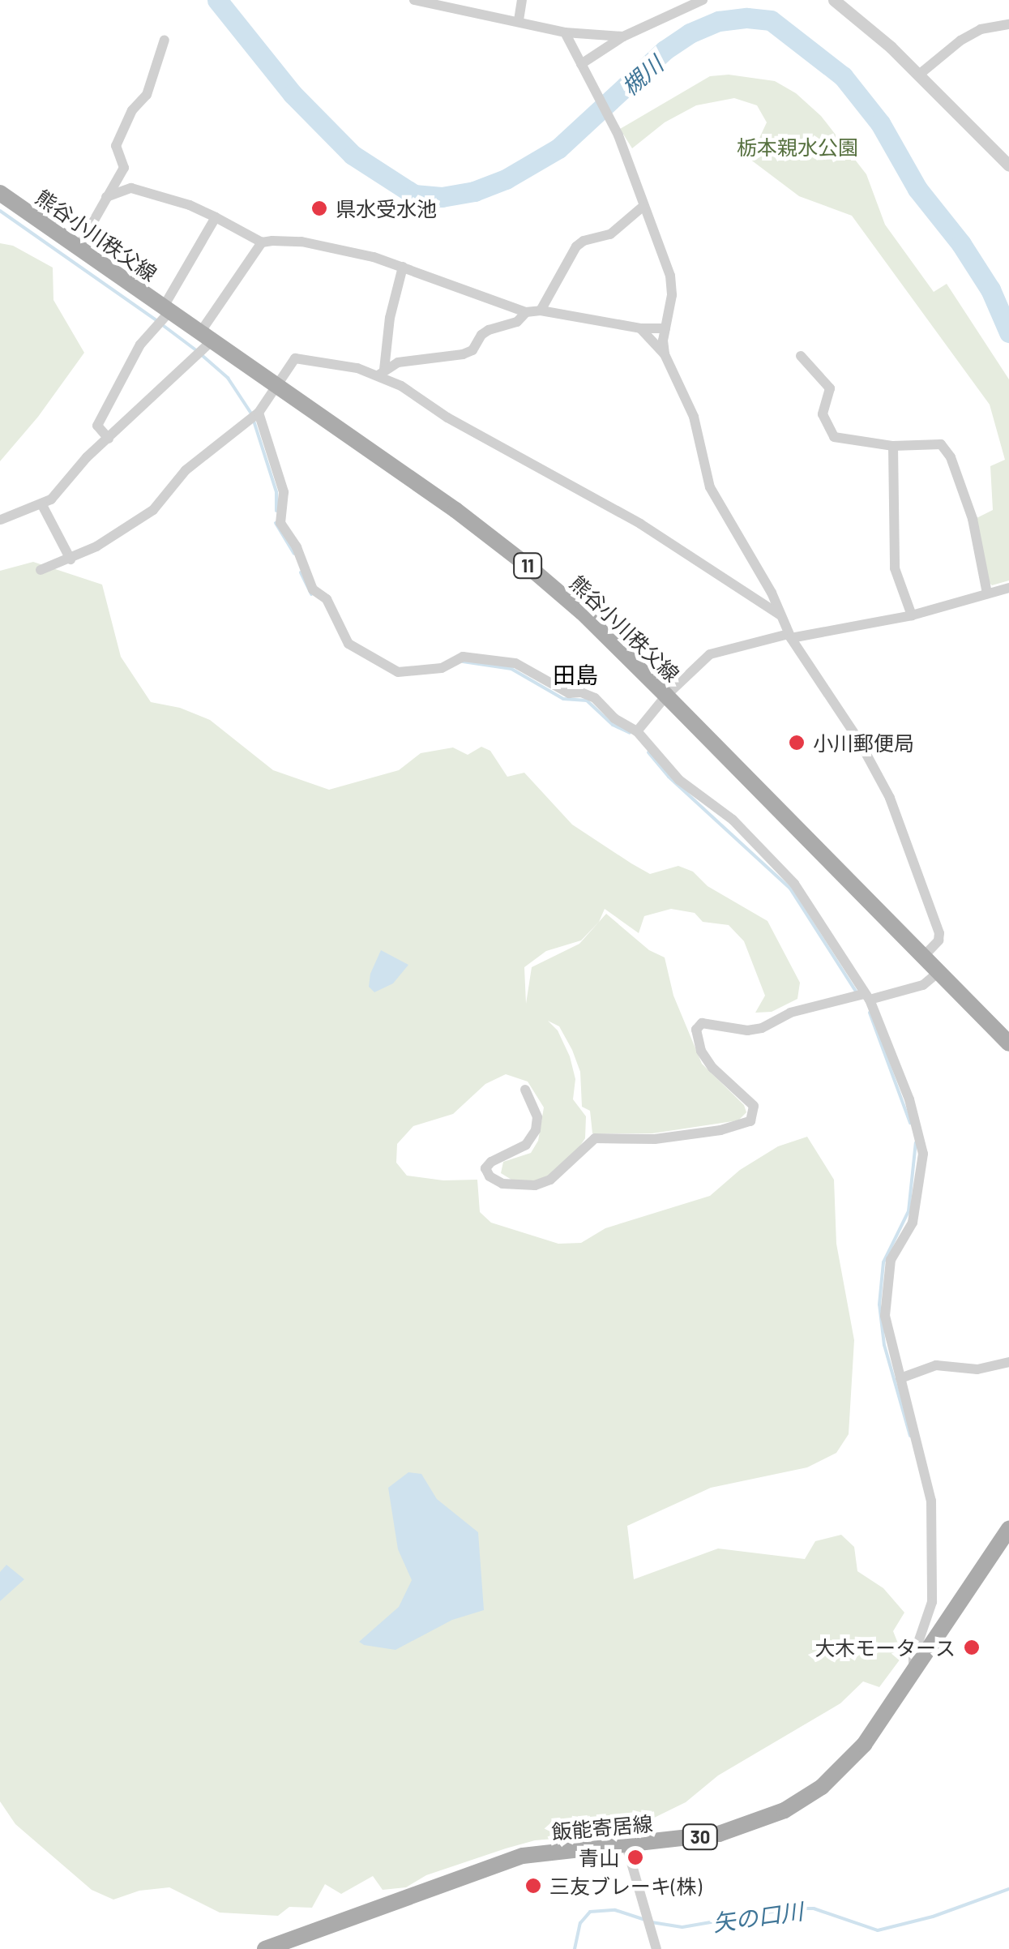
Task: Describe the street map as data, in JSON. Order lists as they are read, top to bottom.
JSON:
{
  "streets": {
    "main road": [
      "熊谷小川秩父線",
      "11",
      "飯能寄居線",
      "30"
    ]
  },
  "districts": ["田島"],
  "water": ["槻川", "矢の口川"],
  "parks": ["栃本親水公園"],
  "places": [
    "県水受水池",
    "小川郵便局",
    "大木モータース",
    "青山",
    "三友ブレーキ(株)"
  ]
}
